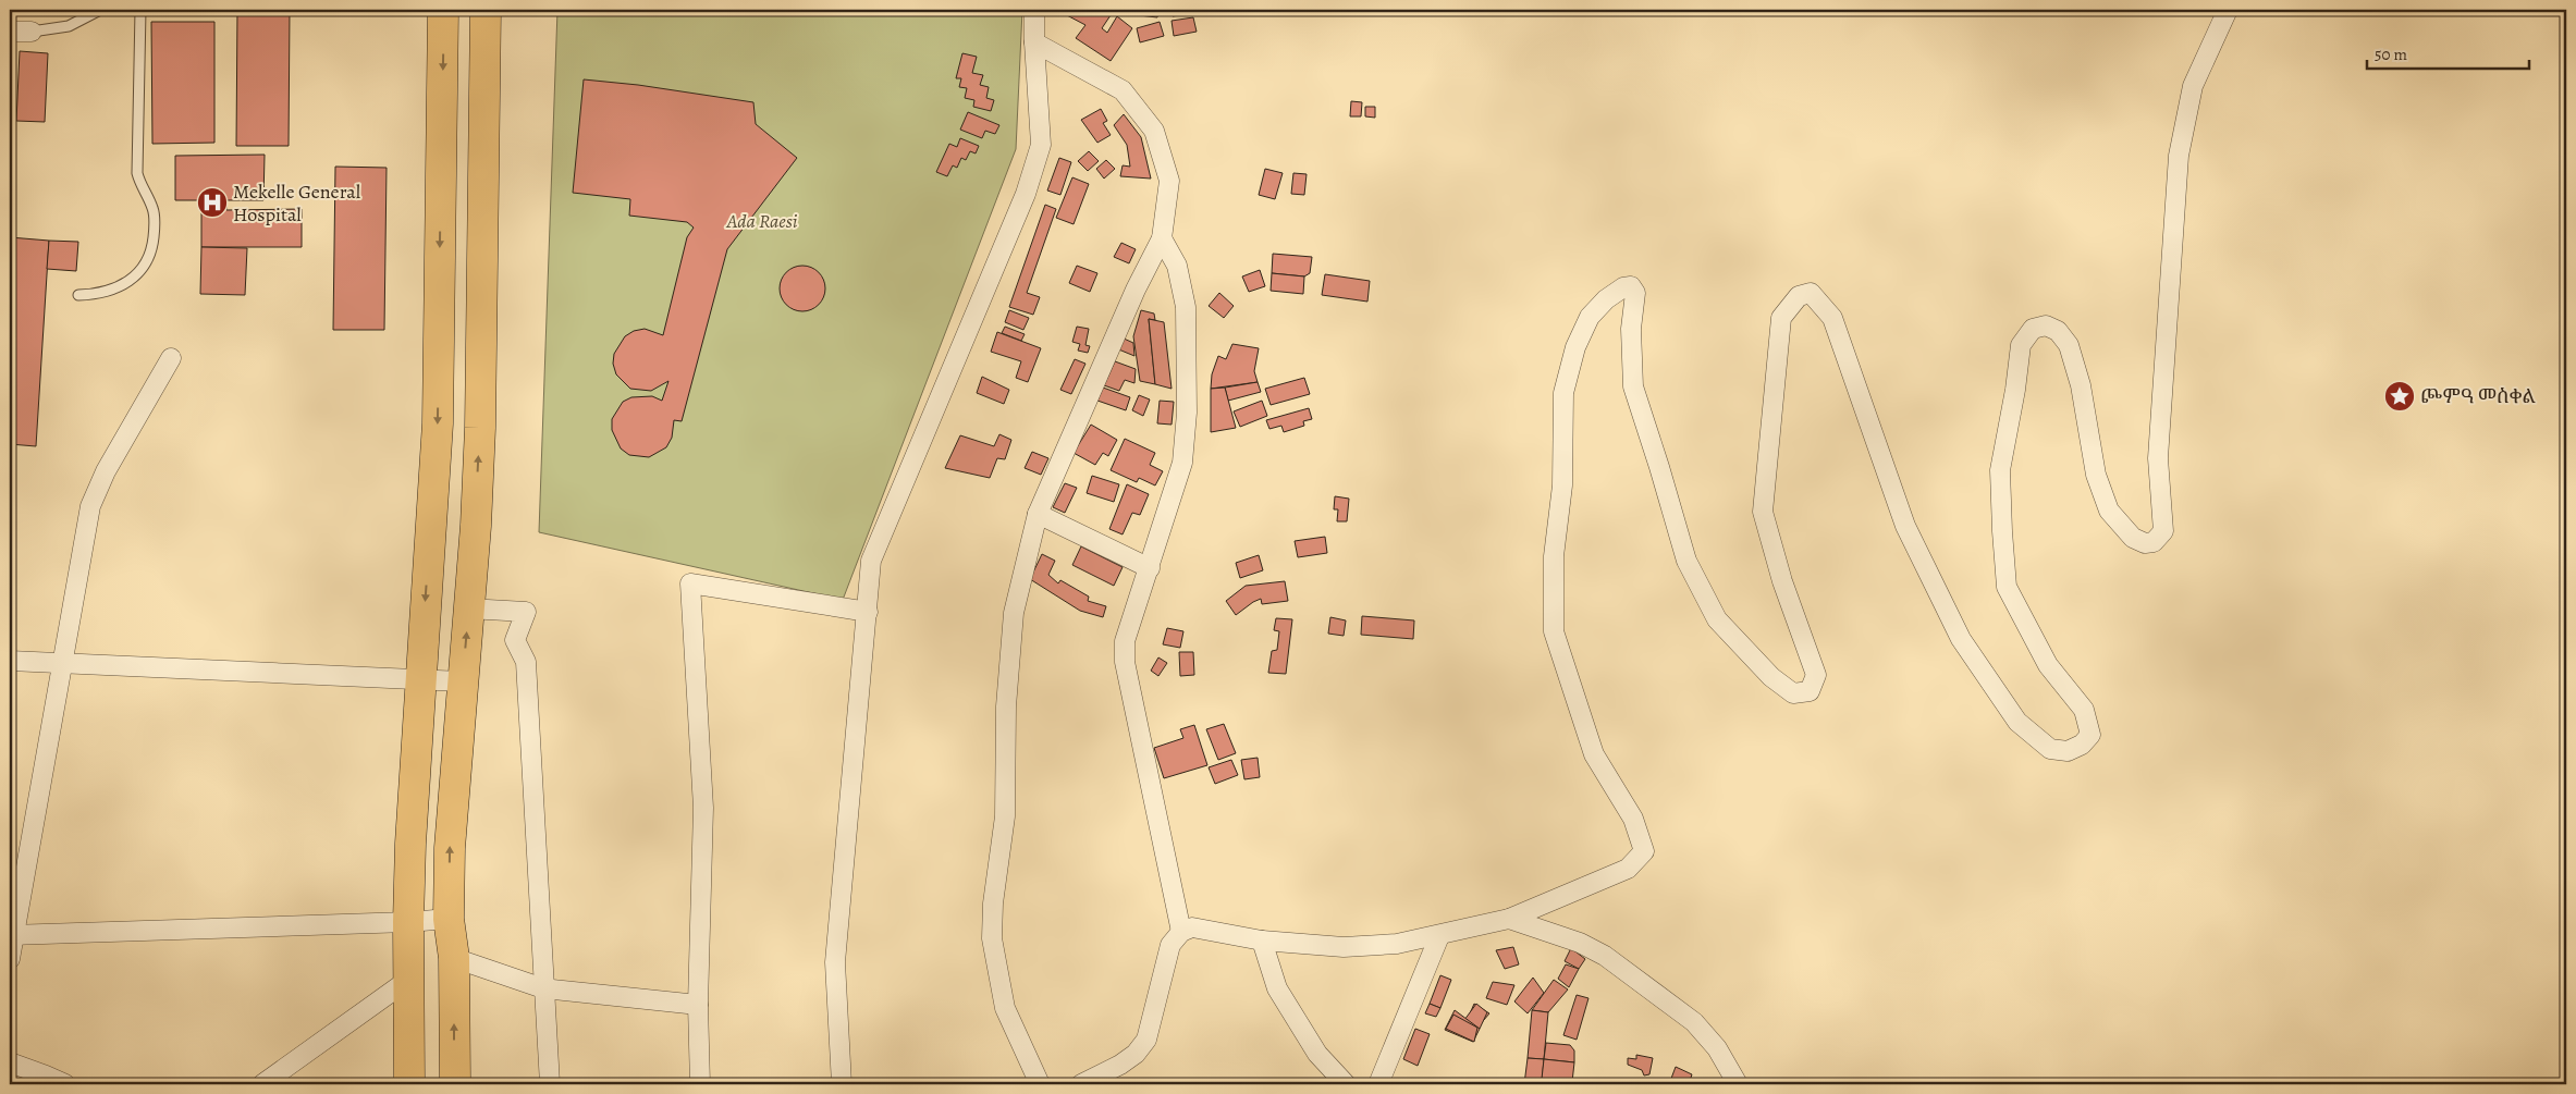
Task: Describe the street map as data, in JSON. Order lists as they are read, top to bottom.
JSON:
{
  "parks": ["Ada Raesi"],
  "places": {
    "hospital": ["Mekelle General Hospital"],
    "place": ["ጮምዓ መስቀል"]
  },
  "scale_bar": "50 m"
}
